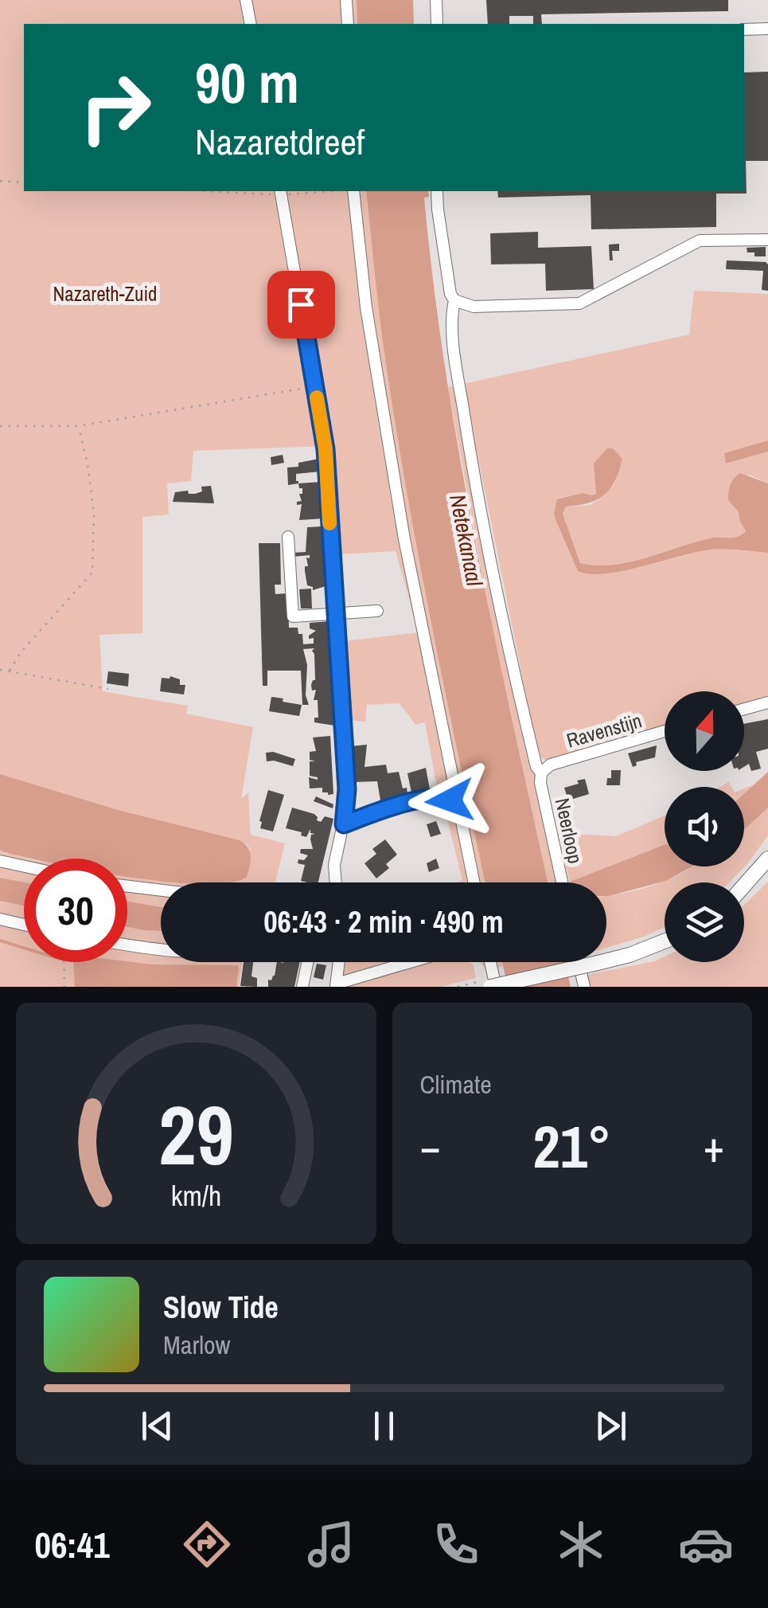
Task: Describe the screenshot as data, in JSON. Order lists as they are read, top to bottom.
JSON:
{
  "streets": {
    "street": ["Ravenstijn", "Neerloop"]
  },
  "crossings": [
    ["Ravenstijn", "Neerloop"]
  ],
  "water": ["Netekanaal"],
  "parks": ["Nazareth-Zuid"],
  "north": "top",
  "page": {
    "turn": ["90 m", "Nazaretdreef"],
    "limit": "30",
    "trip": "06:43 · 2 min · 490 m",
    "tile": "Climate",
    "heat": ["−", "21°", "+"],
    "song": ["Slow Tide", "Marlow"],
    "tabs": "06:41",
    "gauge": ["29", "km/h"]
  }
}
